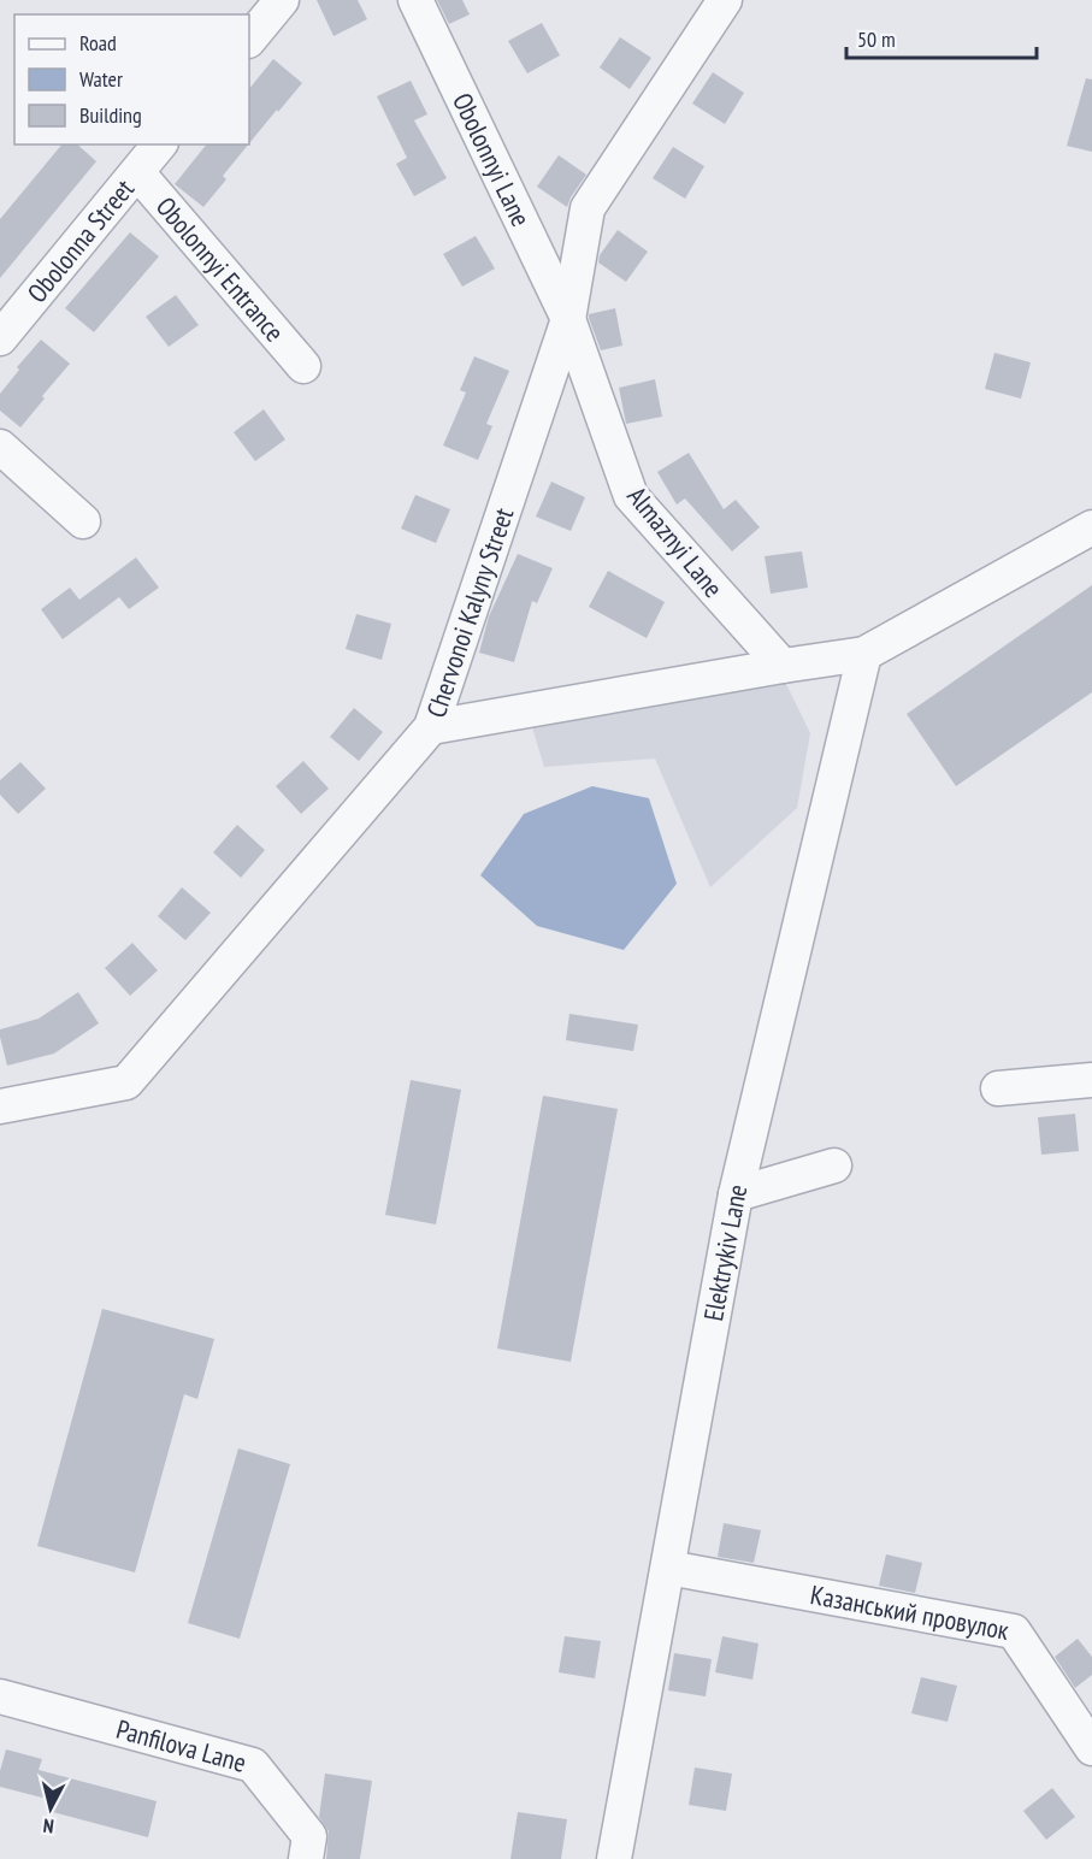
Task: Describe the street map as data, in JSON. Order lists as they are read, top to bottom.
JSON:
{
  "streets": {
    "street": [
      "Obolonnyi Lane",
      "Obolonna Street",
      "Obolonnyi Entrance",
      "Almaznyi Lane",
      "Chervonoi Kalyny Street",
      "Elektrykiv Lane",
      "Казанський провулок",
      "Panfilova Lane"
    ]
  },
  "crossings": [
    ["Obolonnyi Lane", "Almaznyi Lane"],
    ["Obolonnyi Lane", "Chervonoi Kalyny Street"],
    ["Obolonna Street", "Obolonnyi Entrance"],
    ["Almaznyi Lane", "Chervonoi Kalyny Street"],
    ["Elektrykiv Lane", "Казанський провулок"]
  ],
  "legend": ["Road", "Water", "Building"],
  "scale_bar": "50 m",
  "north": "bottom"
}
